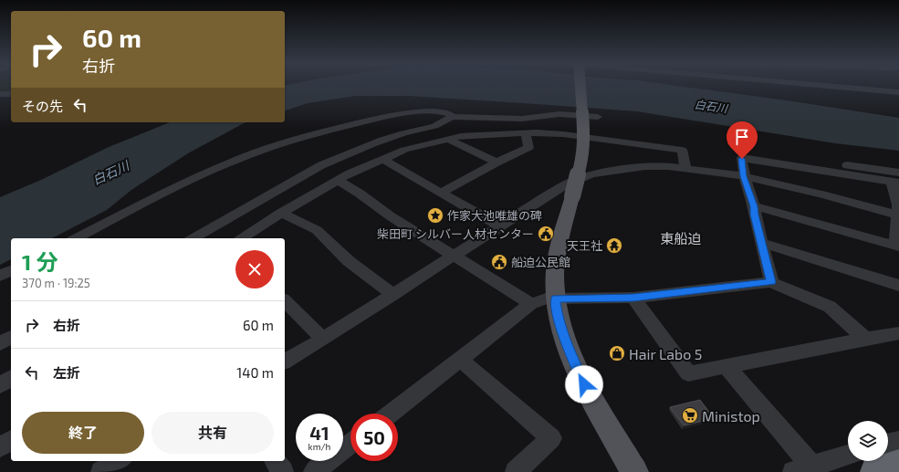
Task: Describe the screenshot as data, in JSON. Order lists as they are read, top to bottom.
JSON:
{
  "districts": ["東船迫"],
  "water": ["白石川"],
  "places": {
    "place": ["作家大池唯雄の碑"],
    "public building": ["柴田町 シルバー人材センター", "船迫公民館"],
    "temple": ["天王社"],
    "shop": ["Hair Labo 5"],
    "supermarket": ["Ministop"]
  },
  "page": {
    "turn": ["60 m", "右折"],
    "then": "その先",
    "heading": ["1 分", "370 m · 19:25"],
    "list": [
      {
        "name": "右折",
        "value": "60 m"
      },
      {
        "name": "左折",
        "value": "140 m"
      }
    ],
    "buttons": ["終了", "共有"],
    "speed": "41 km/h",
    "limit": "50"
  }
}
